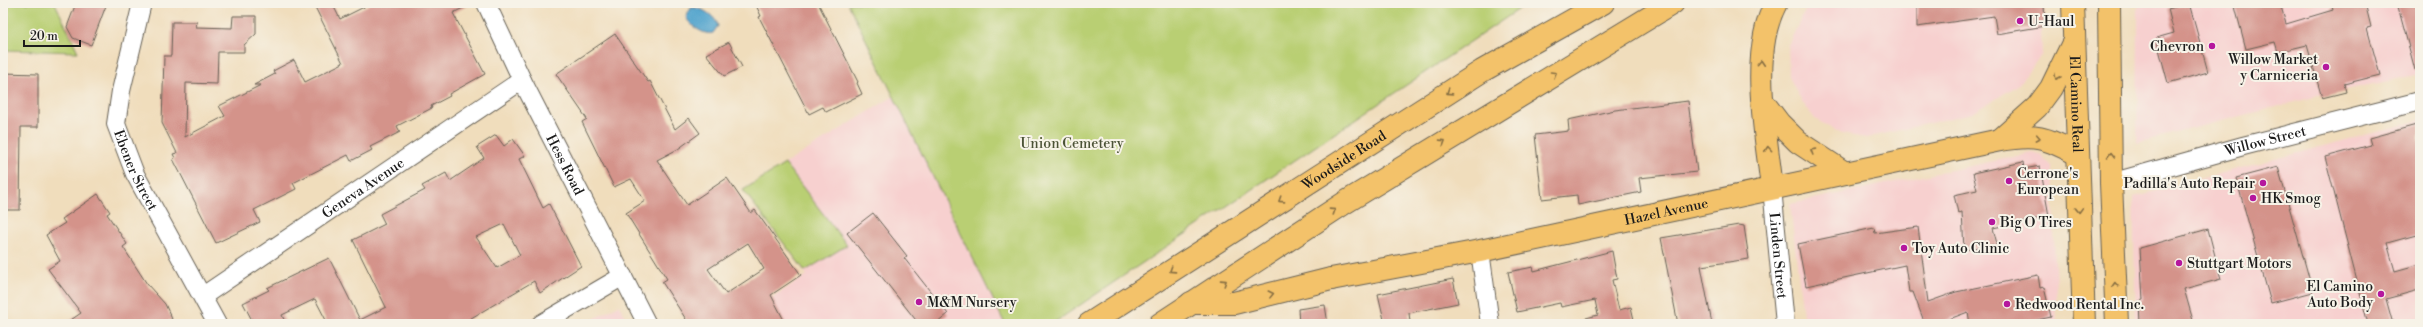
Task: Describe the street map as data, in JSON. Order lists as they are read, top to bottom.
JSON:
{
  "streets": {
    "main road": ["El Camino Real", "Woodside Road", "Hazel Avenue"],
    "street": [
      "Willow Street",
      "Hess Road",
      "Ebener Street",
      "Geneva Avenue",
      "Linden Street"
    ]
  },
  "crossings": [
    ["El Camino Real", "Hazel Avenue"],
    ["Hess Road", "Geneva Avenue"],
    ["Ebener Street", "Geneva Avenue"],
    ["Hazel Avenue", "Linden Street"]
  ],
  "parks": ["Union Cemetery"],
  "places": [
    "U-Haul",
    "Chevron",
    "Willow Market y Carniceria",
    "Cerrone's European",
    "Padilla's Auto Repair",
    "HK Smog",
    "Big O Tires",
    "Toy Auto Clinic",
    "Stuttgart Motors",
    "El Camino Auto Body",
    "M&M Nursery",
    "Redwood Rental Inc."
  ],
  "scale_bar": "20 m"
}
